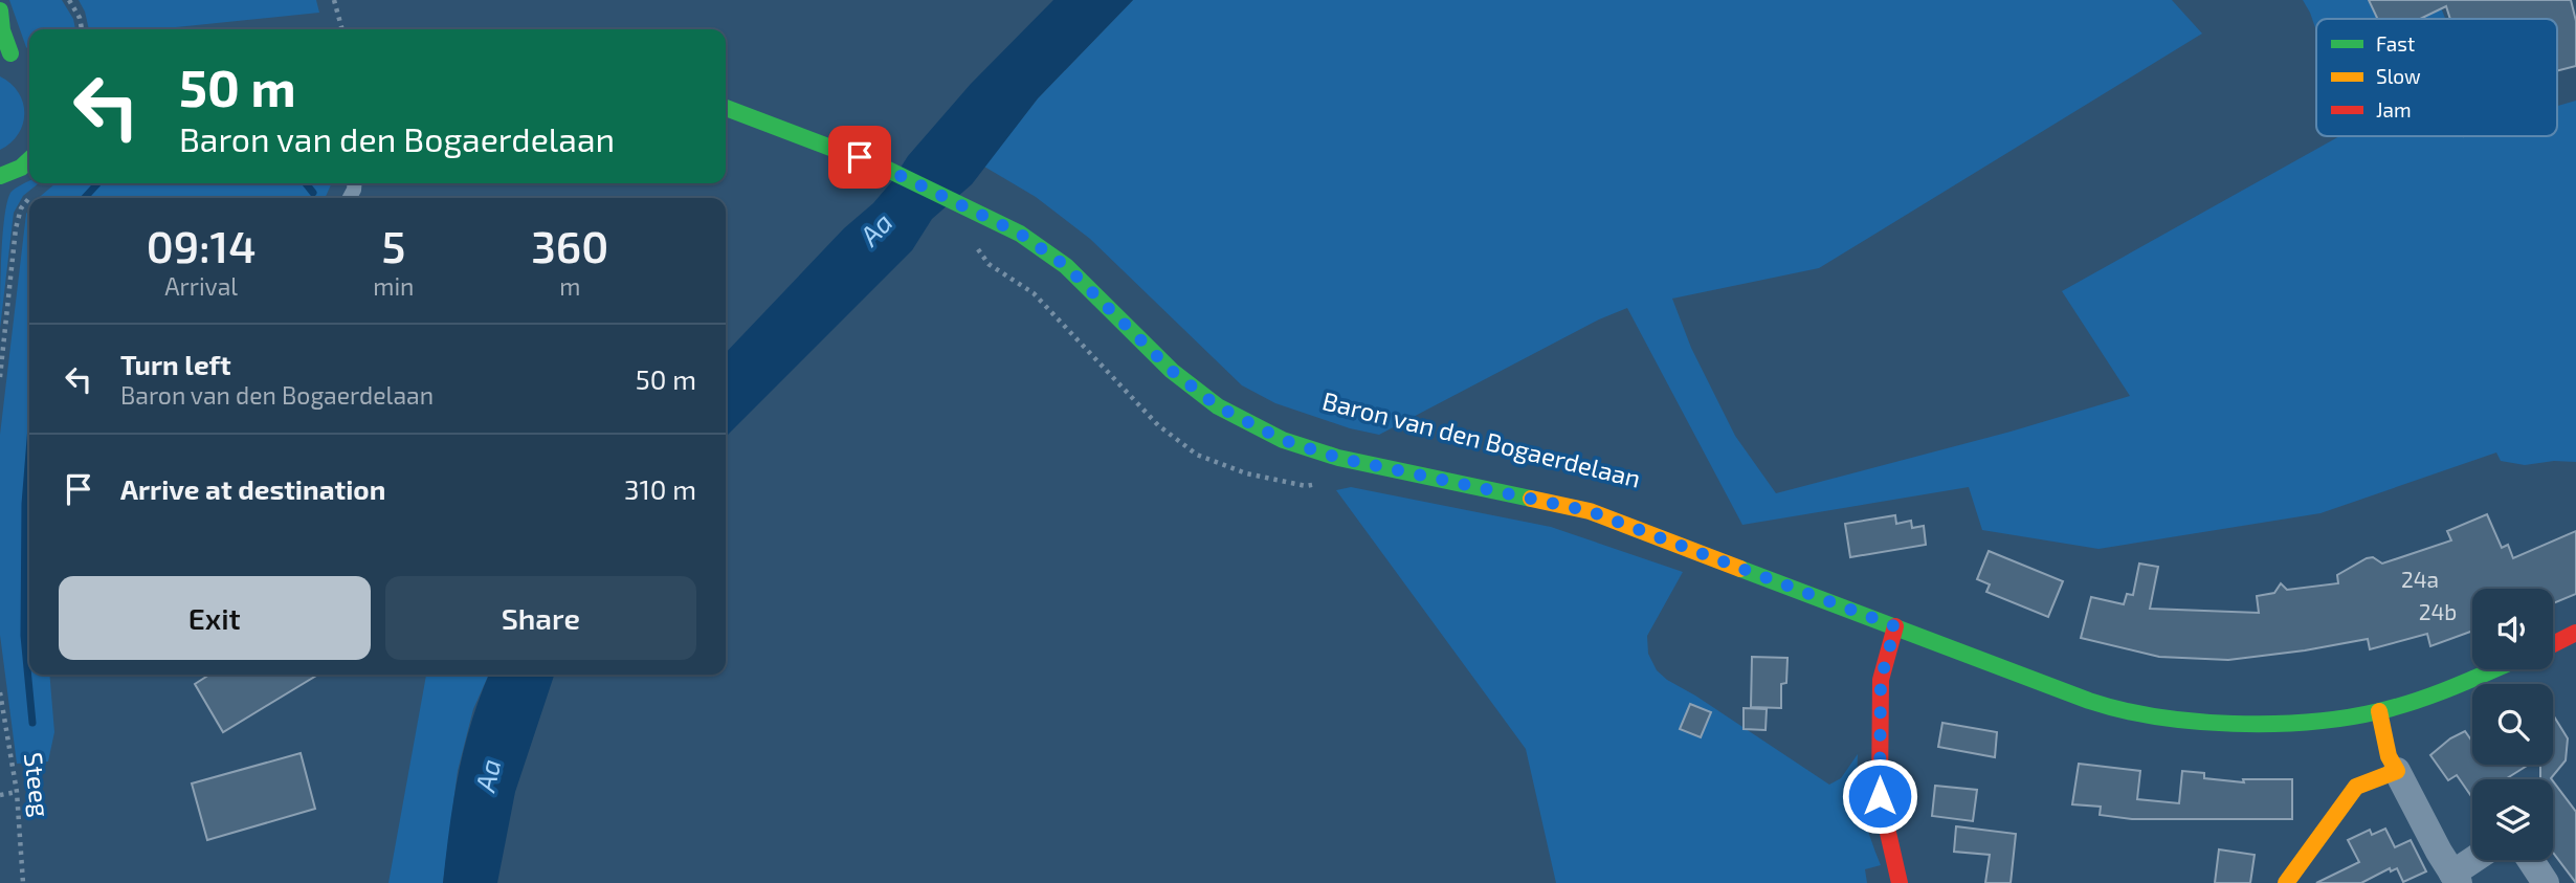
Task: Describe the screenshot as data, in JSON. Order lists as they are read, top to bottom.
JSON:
{
  "streets": {
    "main road": ["Baron van den Bogaerdelaan"],
    "path": ["Steeg"]
  },
  "water": ["Aa"],
  "house_numbers": ["24a", "24b"],
  "legend": ["Fast", "Slow", "Jam"],
  "page": {
    "turn": ["50 m", "Baron van den Bogaerdelaan"],
    "eta": [
      "09:14",
      "Arrival",
      "5",
      "min",
      "360",
      "m"
    ],
    "list": [
      {
        "name": "Turn left",
        "note": "Baron van den Bogaerdelaan",
        "value": "50 m"
      },
      {
        "name": "Arrive at destination",
        "value": "310 m"
      }
    ],
    "buttons": ["Exit", "Share"]
  }
}
